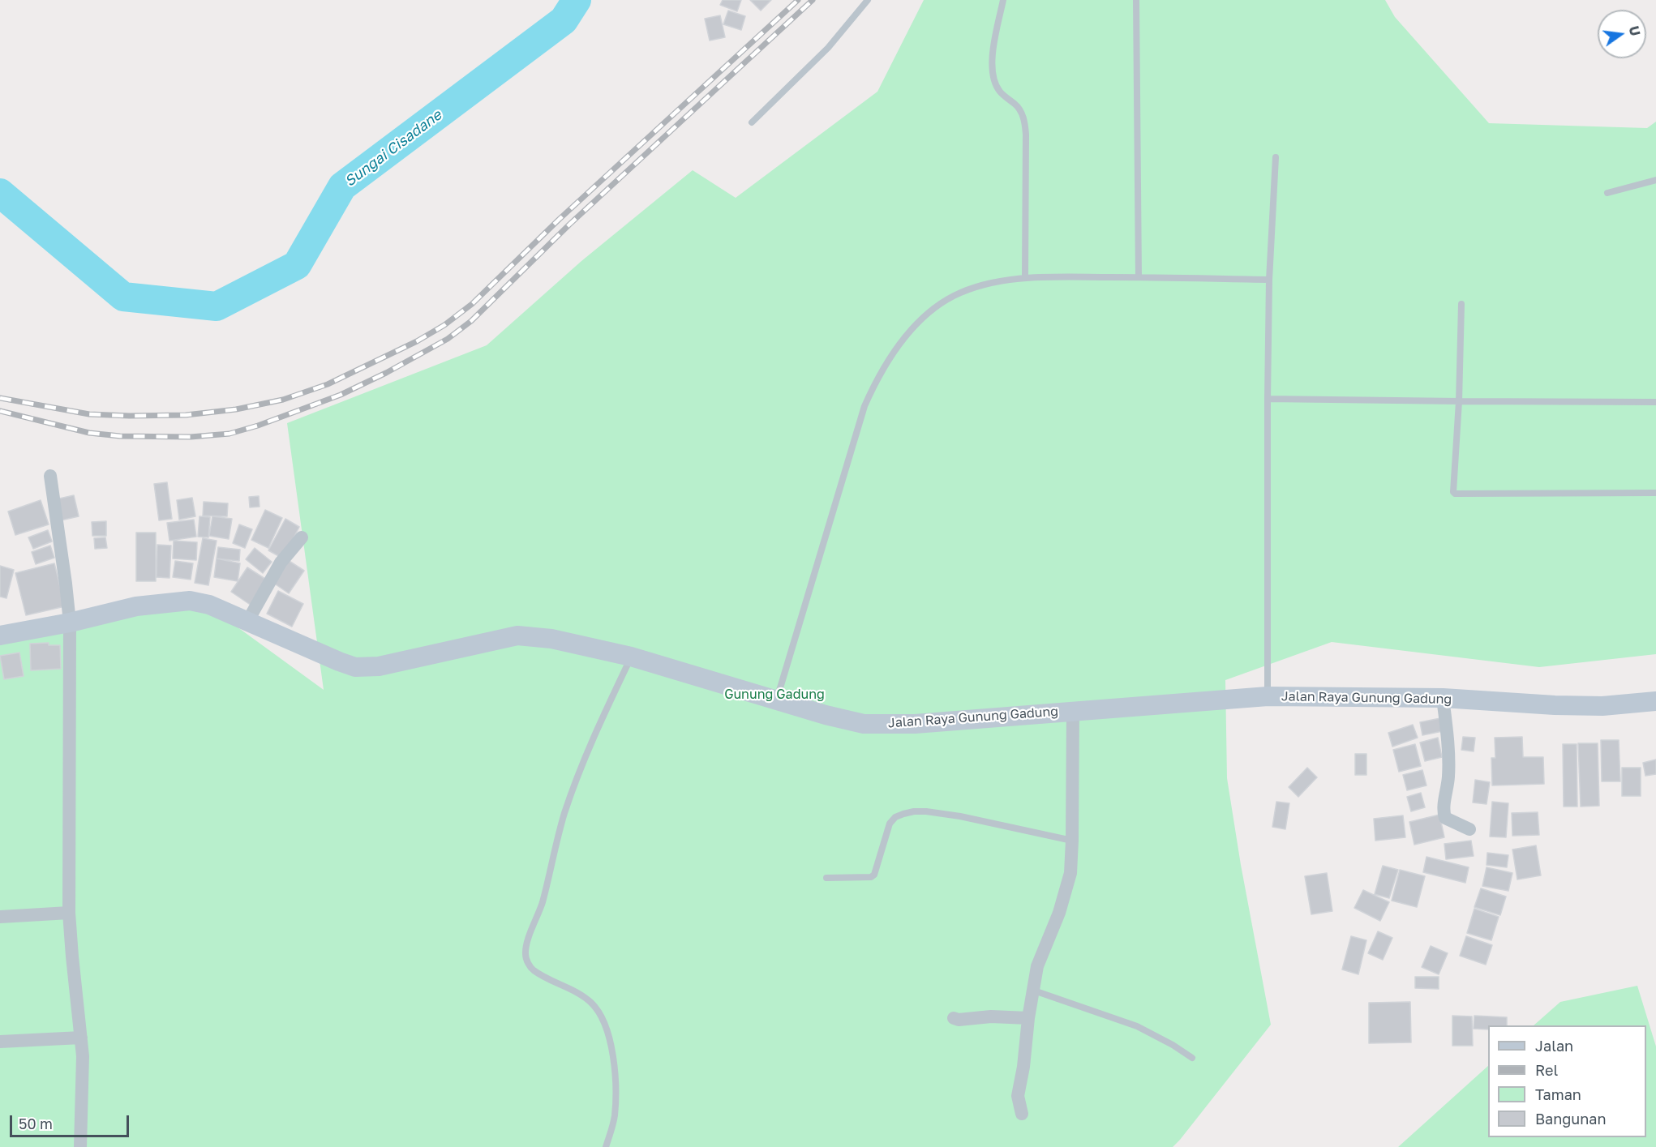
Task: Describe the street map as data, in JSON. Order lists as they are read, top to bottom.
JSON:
{
  "streets": {
    "street": ["Jalan Raya Gunung Gadung"]
  },
  "water": ["Sungai Cisadane"],
  "parks": ["Gunung Gadung"],
  "legend": [
    "Jalan",
    "Rel",
    "Taman",
    "Bangunan"
  ],
  "scale_bar": "50 m",
  "north": "right"
}
